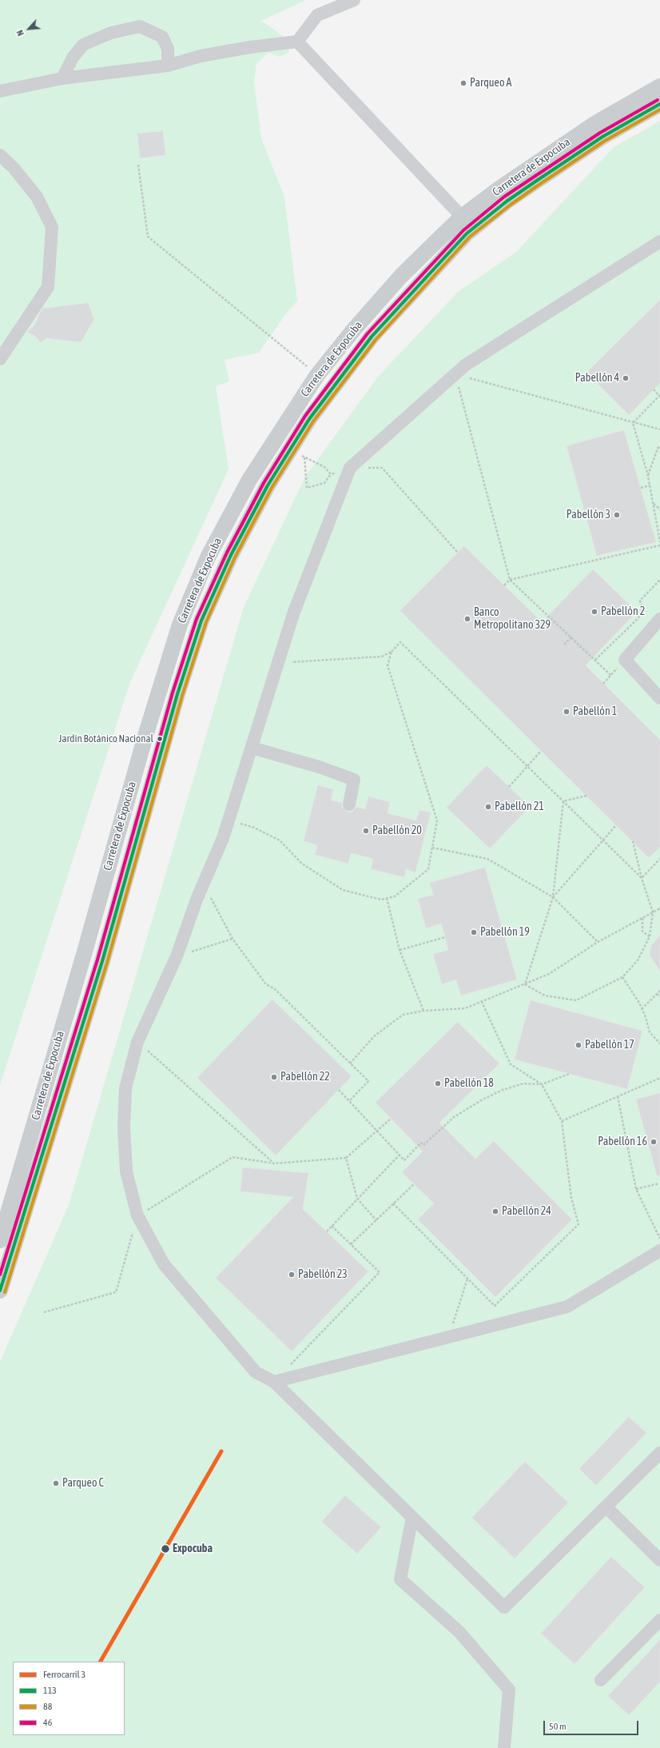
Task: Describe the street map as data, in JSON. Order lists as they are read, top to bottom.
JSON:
{
  "streets": {
    "main road": ["Carretera de Expocuba"]
  },
  "places": [
    "Parqueo A",
    "Pabellón 4",
    "Pabellón 3",
    "Pabellón 2",
    "Banco Metropolitano 329",
    "Pabellón 1",
    "Jardín Botánico Nacional",
    "Pabellón 21",
    "Pabellón 20",
    "Pabellón 19",
    "Pabellón 17",
    "Pabellón 22",
    "Pabellón 18",
    "Pabellón 16",
    "Pabellón 24",
    "Pabellón 23",
    "Parqueo C",
    "Expocuba"
  ],
  "lines": [
    "transit line 46",
    "transit line 113",
    "transit line 88",
    "rail line 3"
  ],
  "legend": [
    "Ferrocarril 3",
    "113",
    "88",
    "46"
  ],
  "scale_bar": "50 m",
  "north": "bottom left"
}
